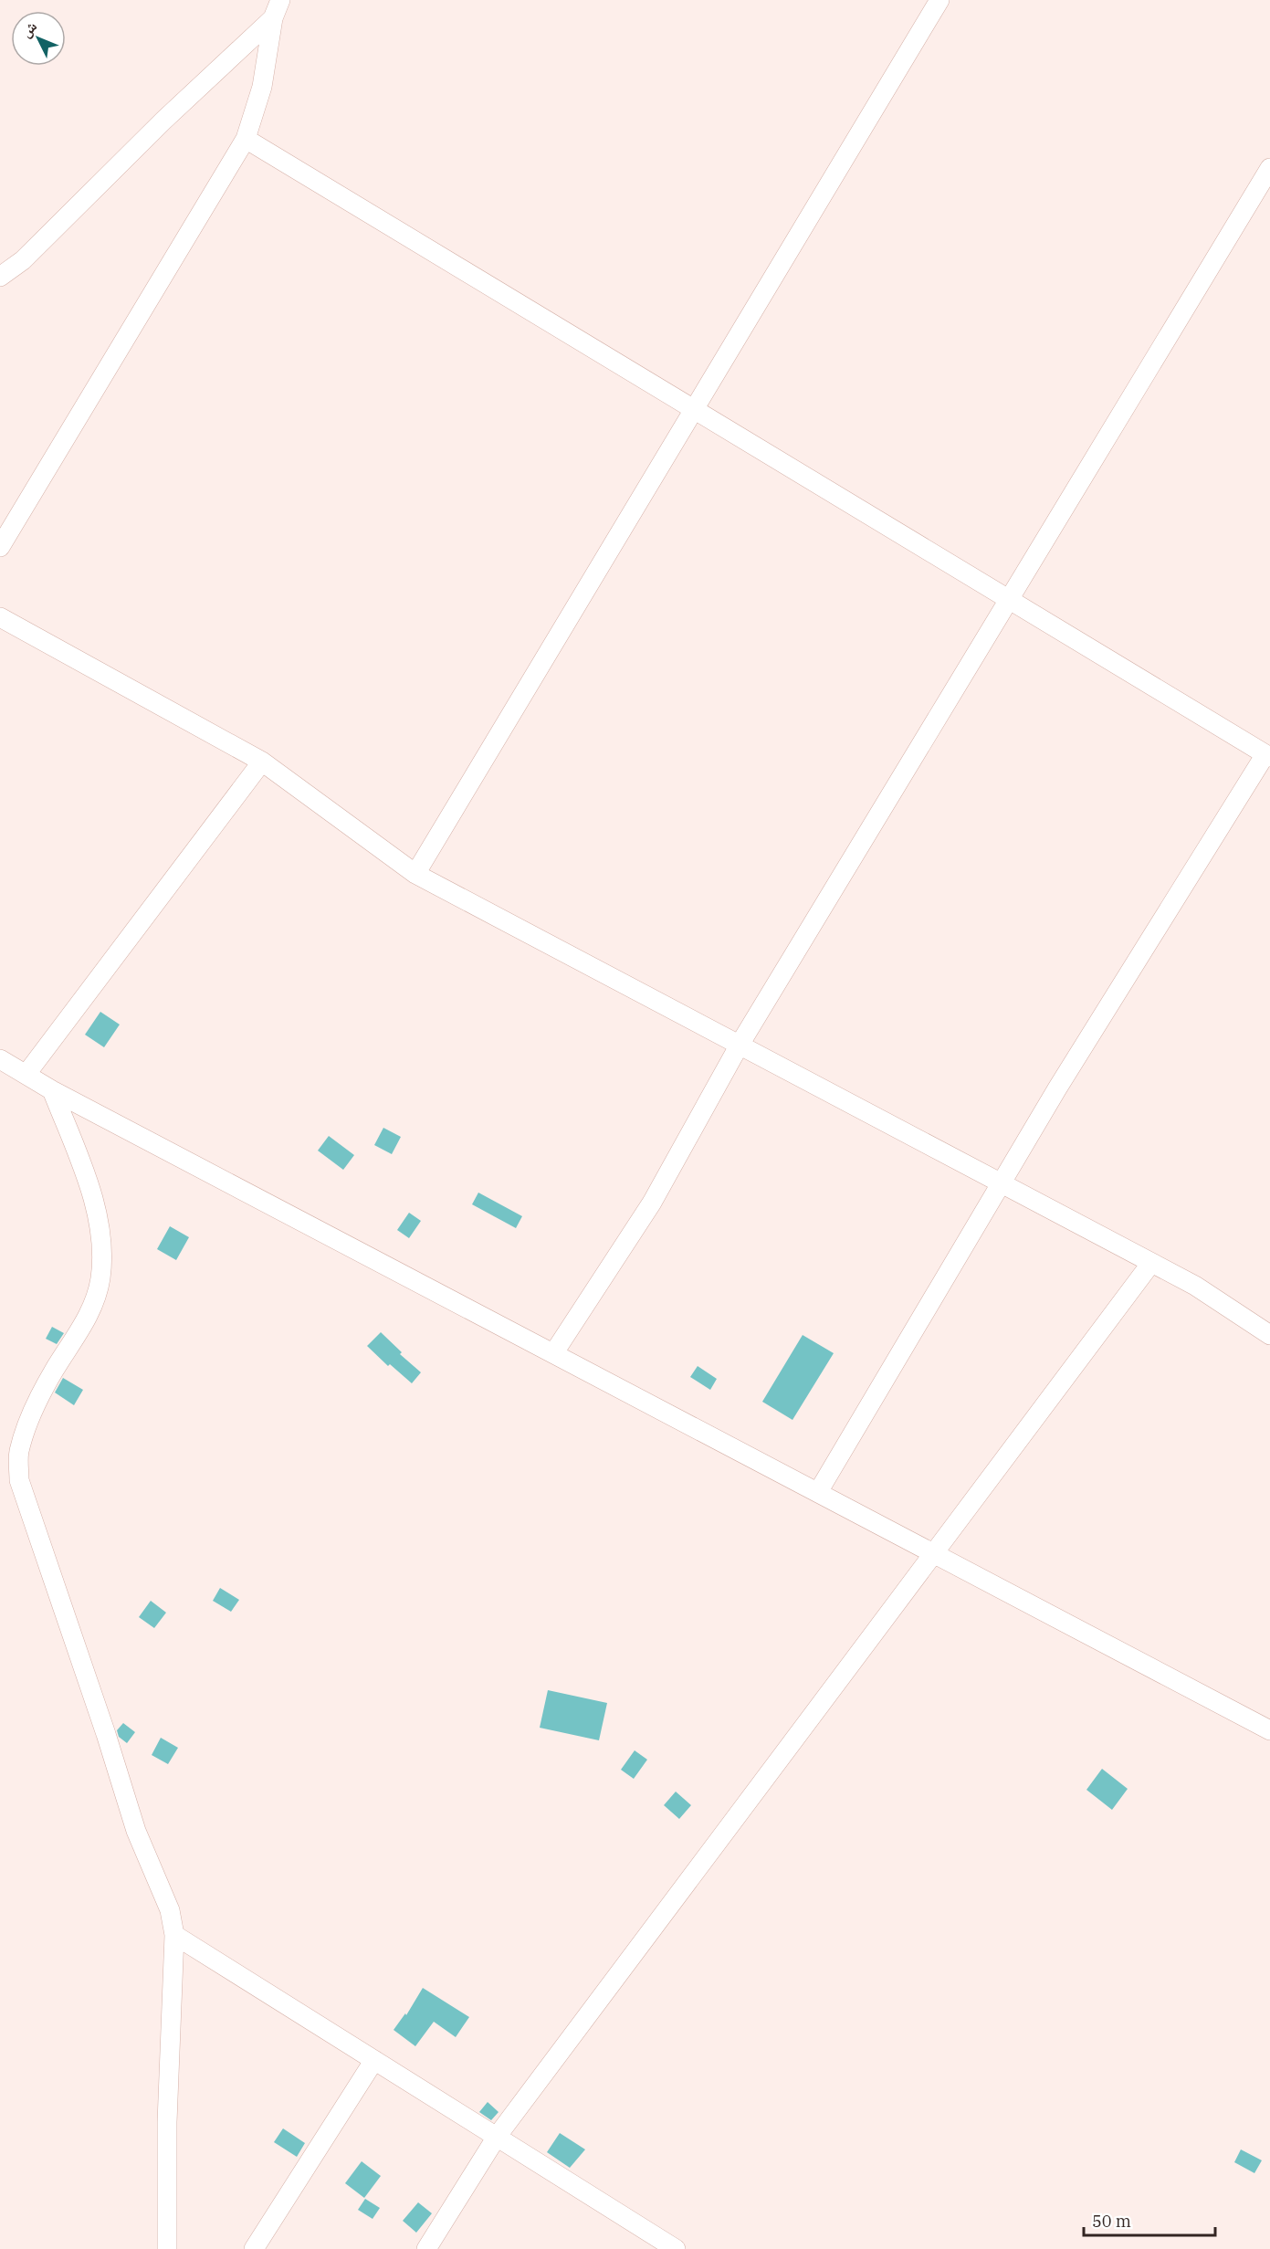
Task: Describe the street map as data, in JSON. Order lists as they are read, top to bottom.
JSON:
{
  "scale_bar": "50 m",
  "north": "top left"
}
